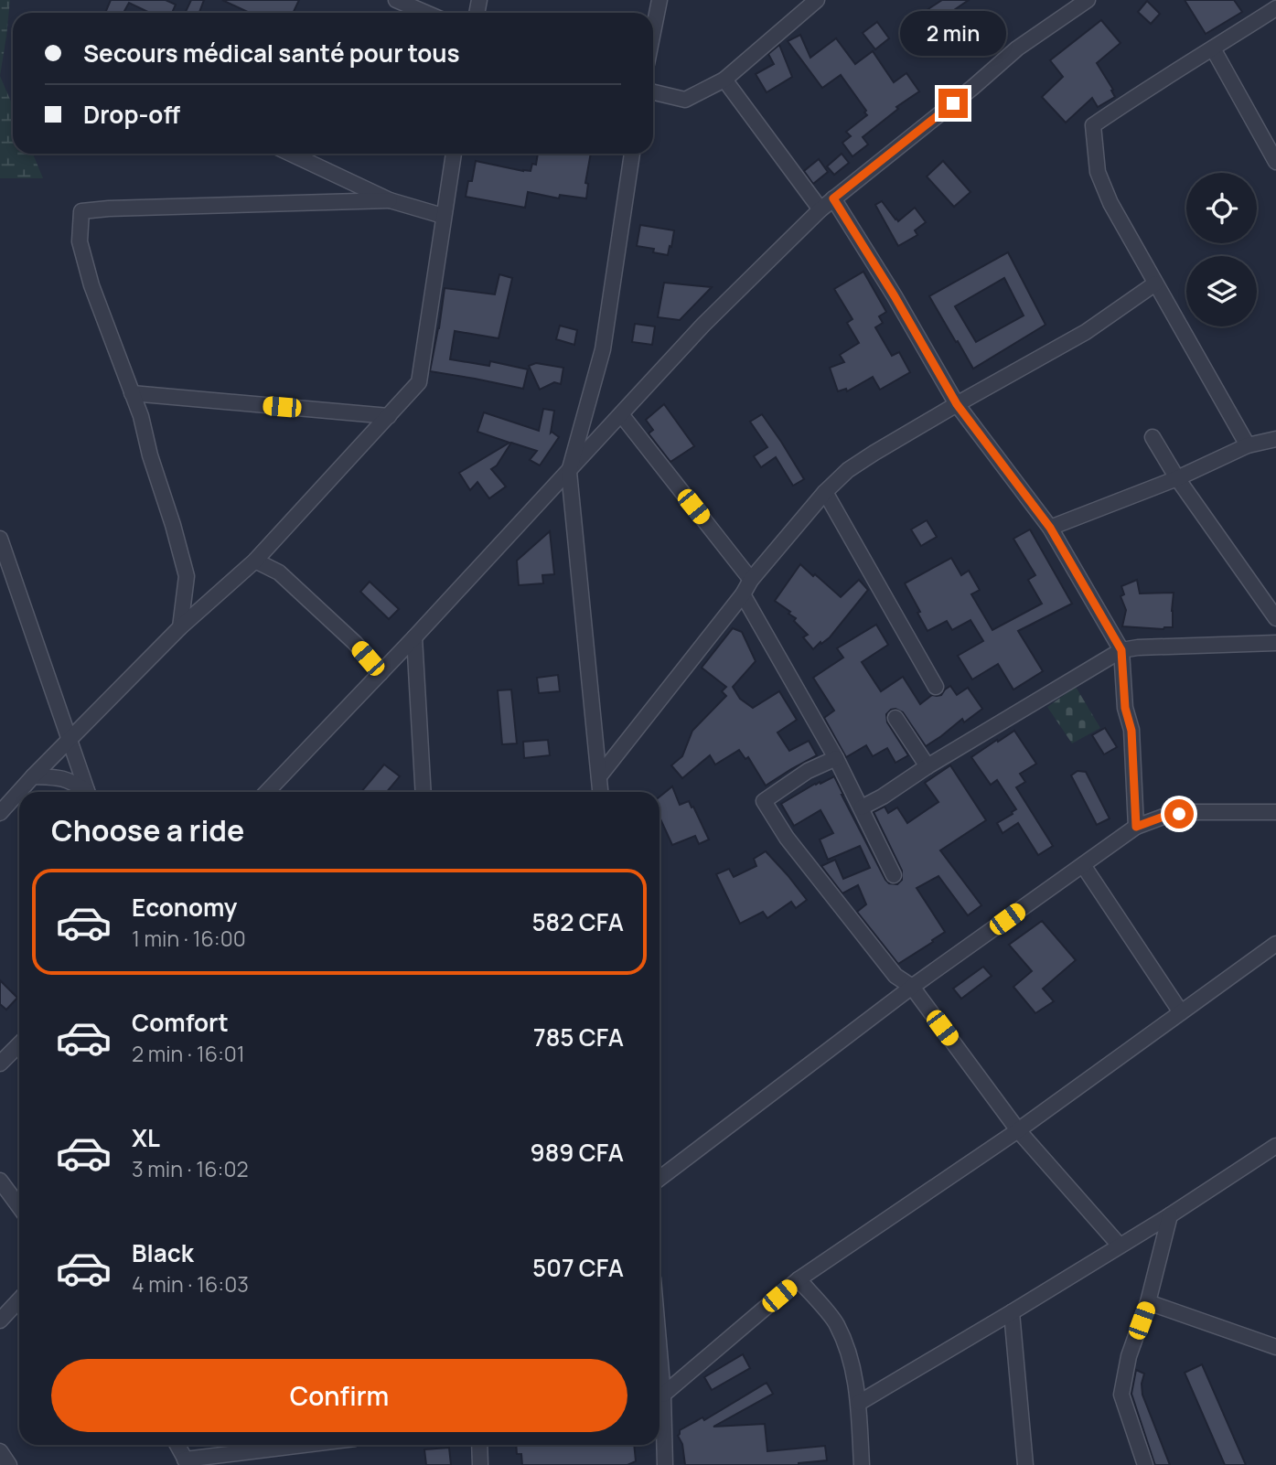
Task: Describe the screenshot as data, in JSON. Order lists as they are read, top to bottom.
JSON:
{
  "page": {
    "bubble": "2 min",
    "banner": ["Secours médical santé pour tous", "Drop-off"],
    "heading": "Choose a ride",
    "list": [
      {
        "name": "Economy",
        "note": "1 min · 16:00",
        "value": "582 CFA"
      },
      {
        "name": "Comfort",
        "note": "2 min · 16:01",
        "value": "785 CFA"
      },
      {
        "name": "XL",
        "note": "3 min · 16:02",
        "value": "989 CFA"
      },
      {
        "name": "Black",
        "note": "4 min · 16:03",
        "value": "507 CFA"
      }
    ],
    "buttons": "Confirm"
  }
}
